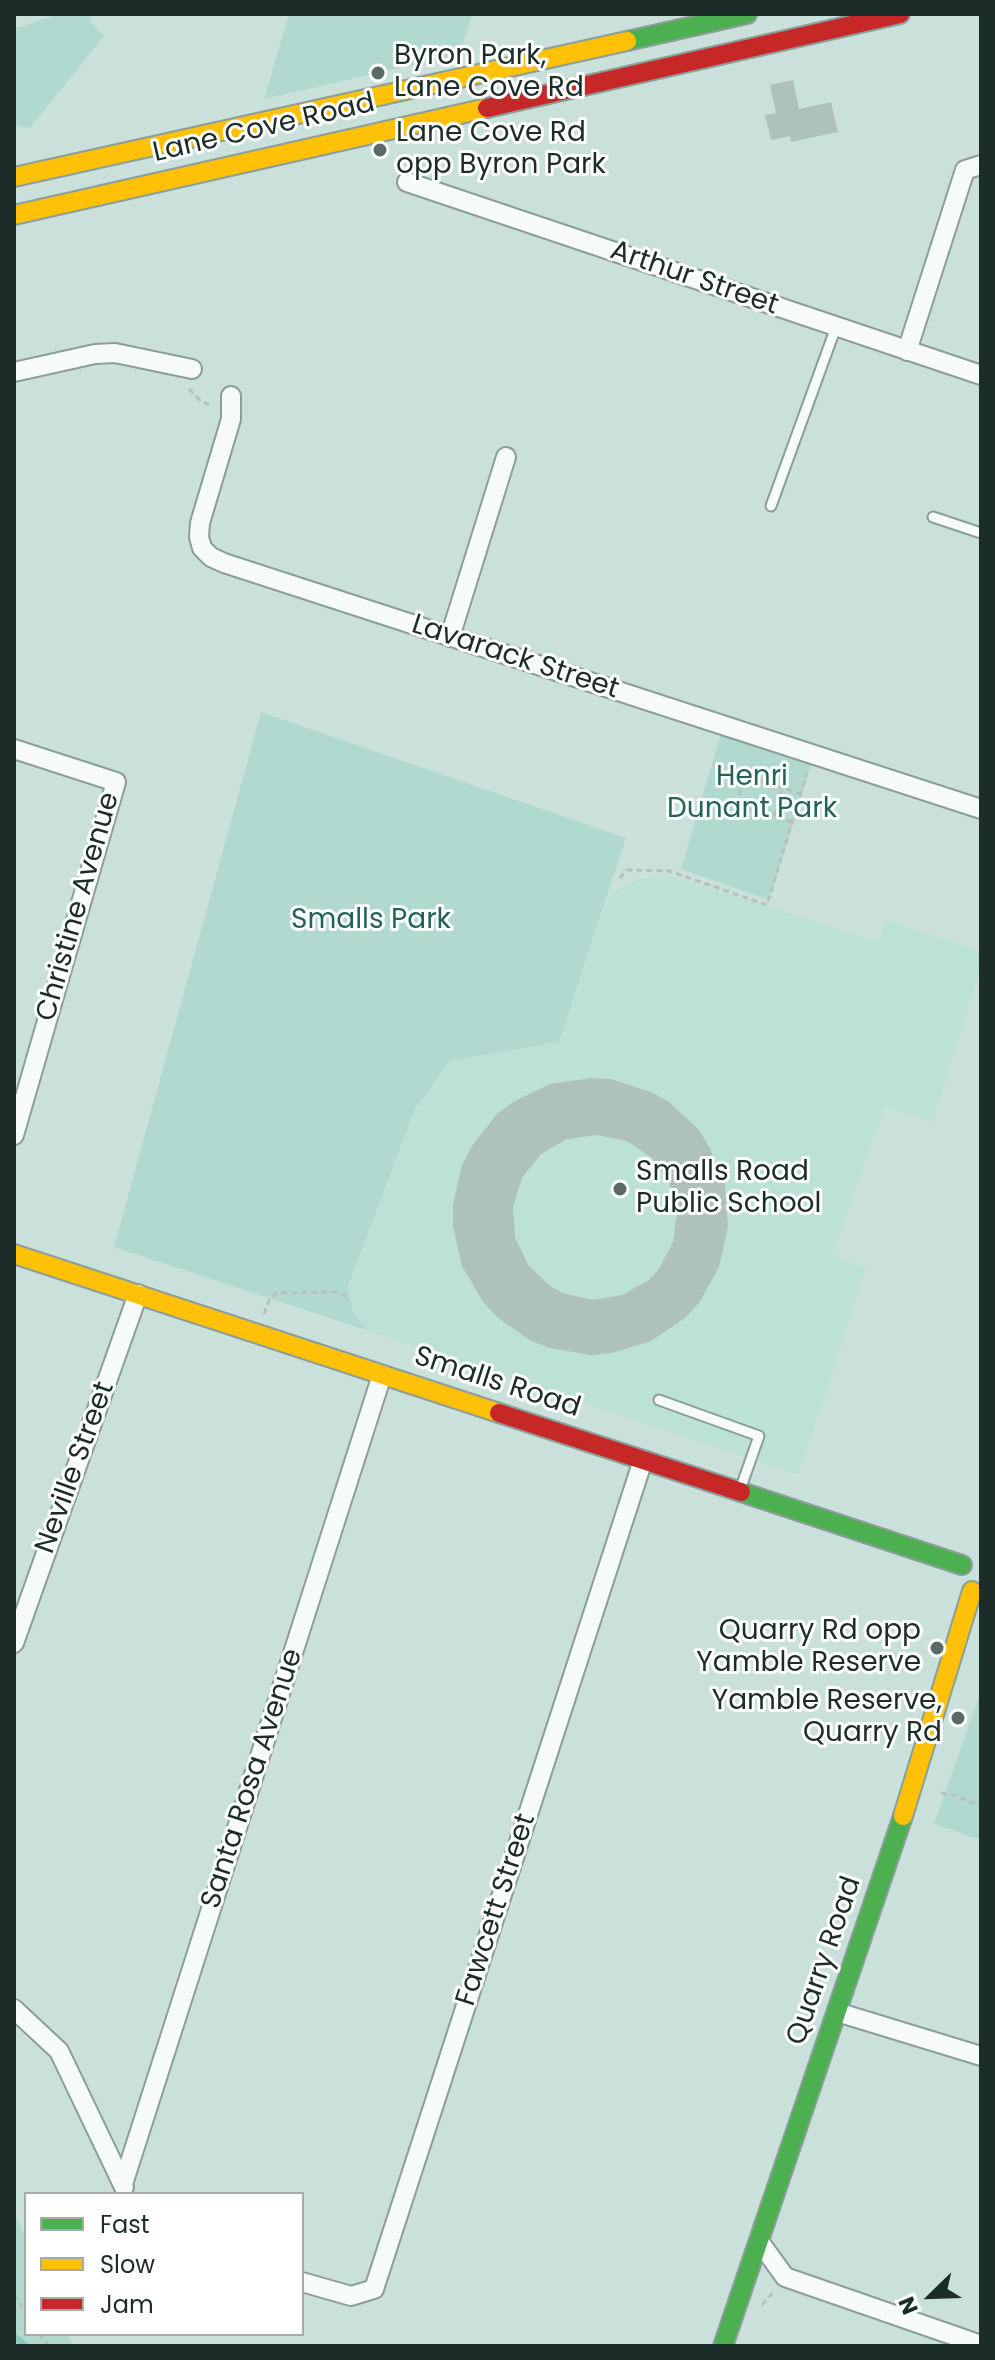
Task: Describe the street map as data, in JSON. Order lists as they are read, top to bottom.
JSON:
{
  "streets": {
    "main road": ["Lane Cove Road", "Smalls Road", "Quarry Road"],
    "street": [
      "Arthur Street",
      "Lavarack Street",
      "Christine Avenue",
      "Neville Street",
      "Santa Rosa Avenue",
      "Fawcett Street"
    ]
  },
  "crossings": [
    ["Smalls Road", "Neville Street"],
    ["Smalls Road", "Santa Rosa Avenue"],
    ["Smalls Road", "Fawcett Street"]
  ],
  "parks": ["Henri Dunant Park", "Smalls Park"],
  "places": [
    "Byron Park, Lane Cove Rd",
    "Lane Cove Rd opp Byron Park",
    "Smalls Road Public School",
    "Quarry Rd opp Yamble Reserve",
    "Yamble Reserve, Quarry Rd"
  ],
  "legend": ["Fast", "Slow", "Jam"],
  "north": "bottom left"
}
